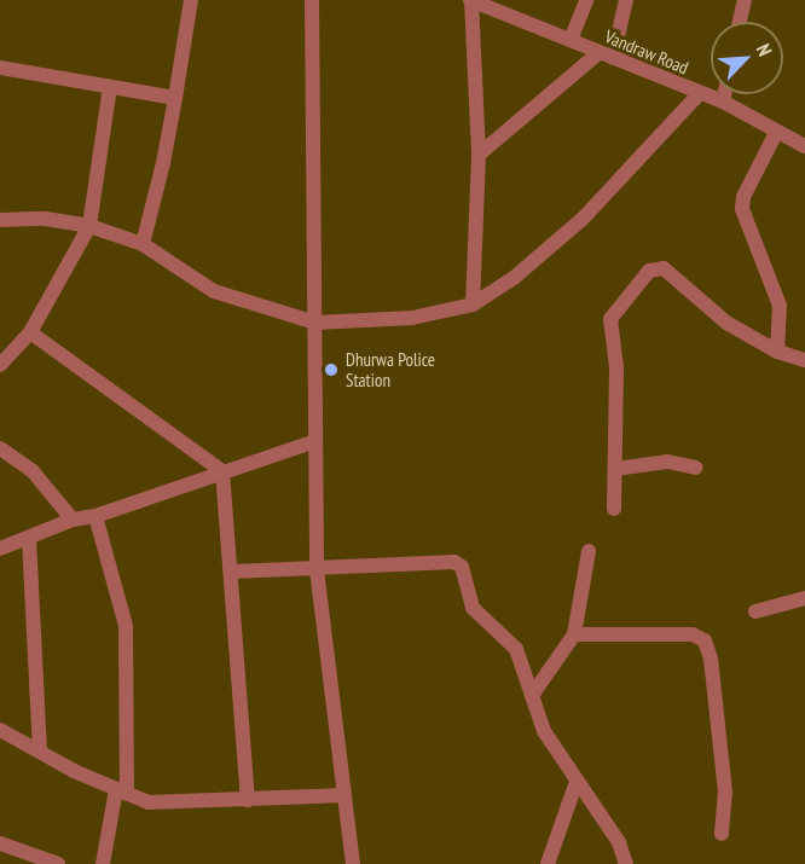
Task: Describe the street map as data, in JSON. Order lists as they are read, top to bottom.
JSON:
{
  "streets": {
    "street": ["Vandraw Road"]
  },
  "places": ["Dhurwa Police Station"],
  "north": "top right"
}
